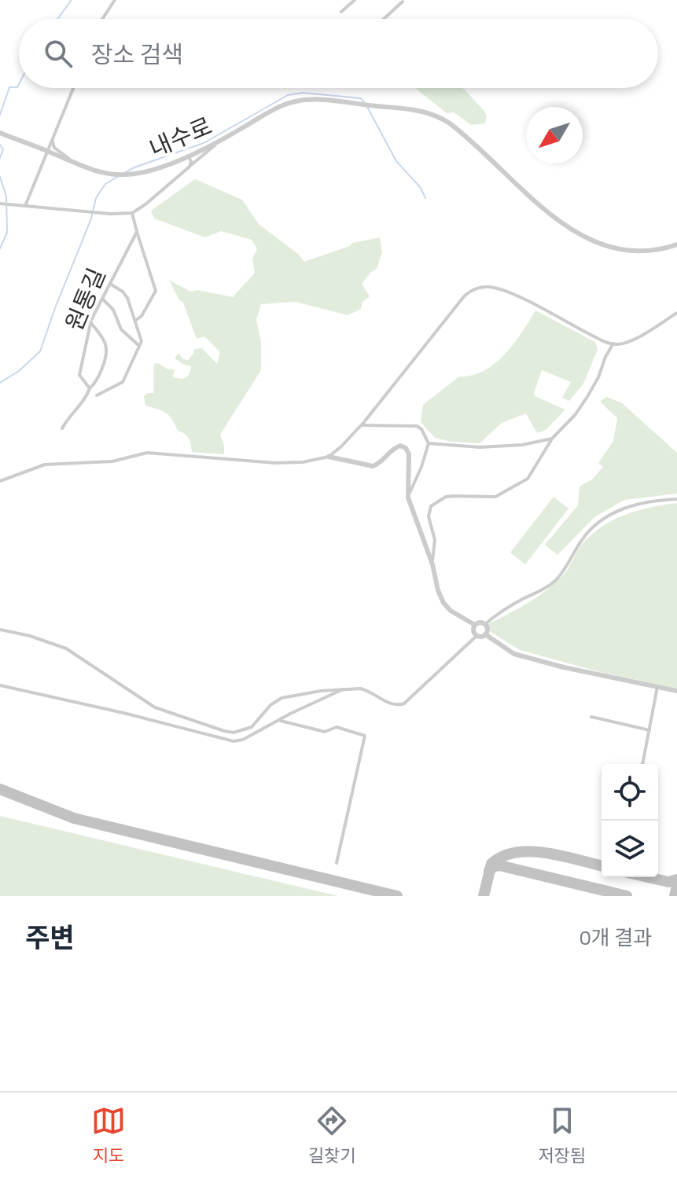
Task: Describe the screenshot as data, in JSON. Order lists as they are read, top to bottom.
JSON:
{
  "streets": {
    "street": ["내수로", "원통길"]
  },
  "north": "bottom left",
  "page": {
    "search": "장소 검색",
    "heading": ["주변", "0개 결과"],
    "nav": ["지도", "길찾기", "저장됨"]
  }
}
